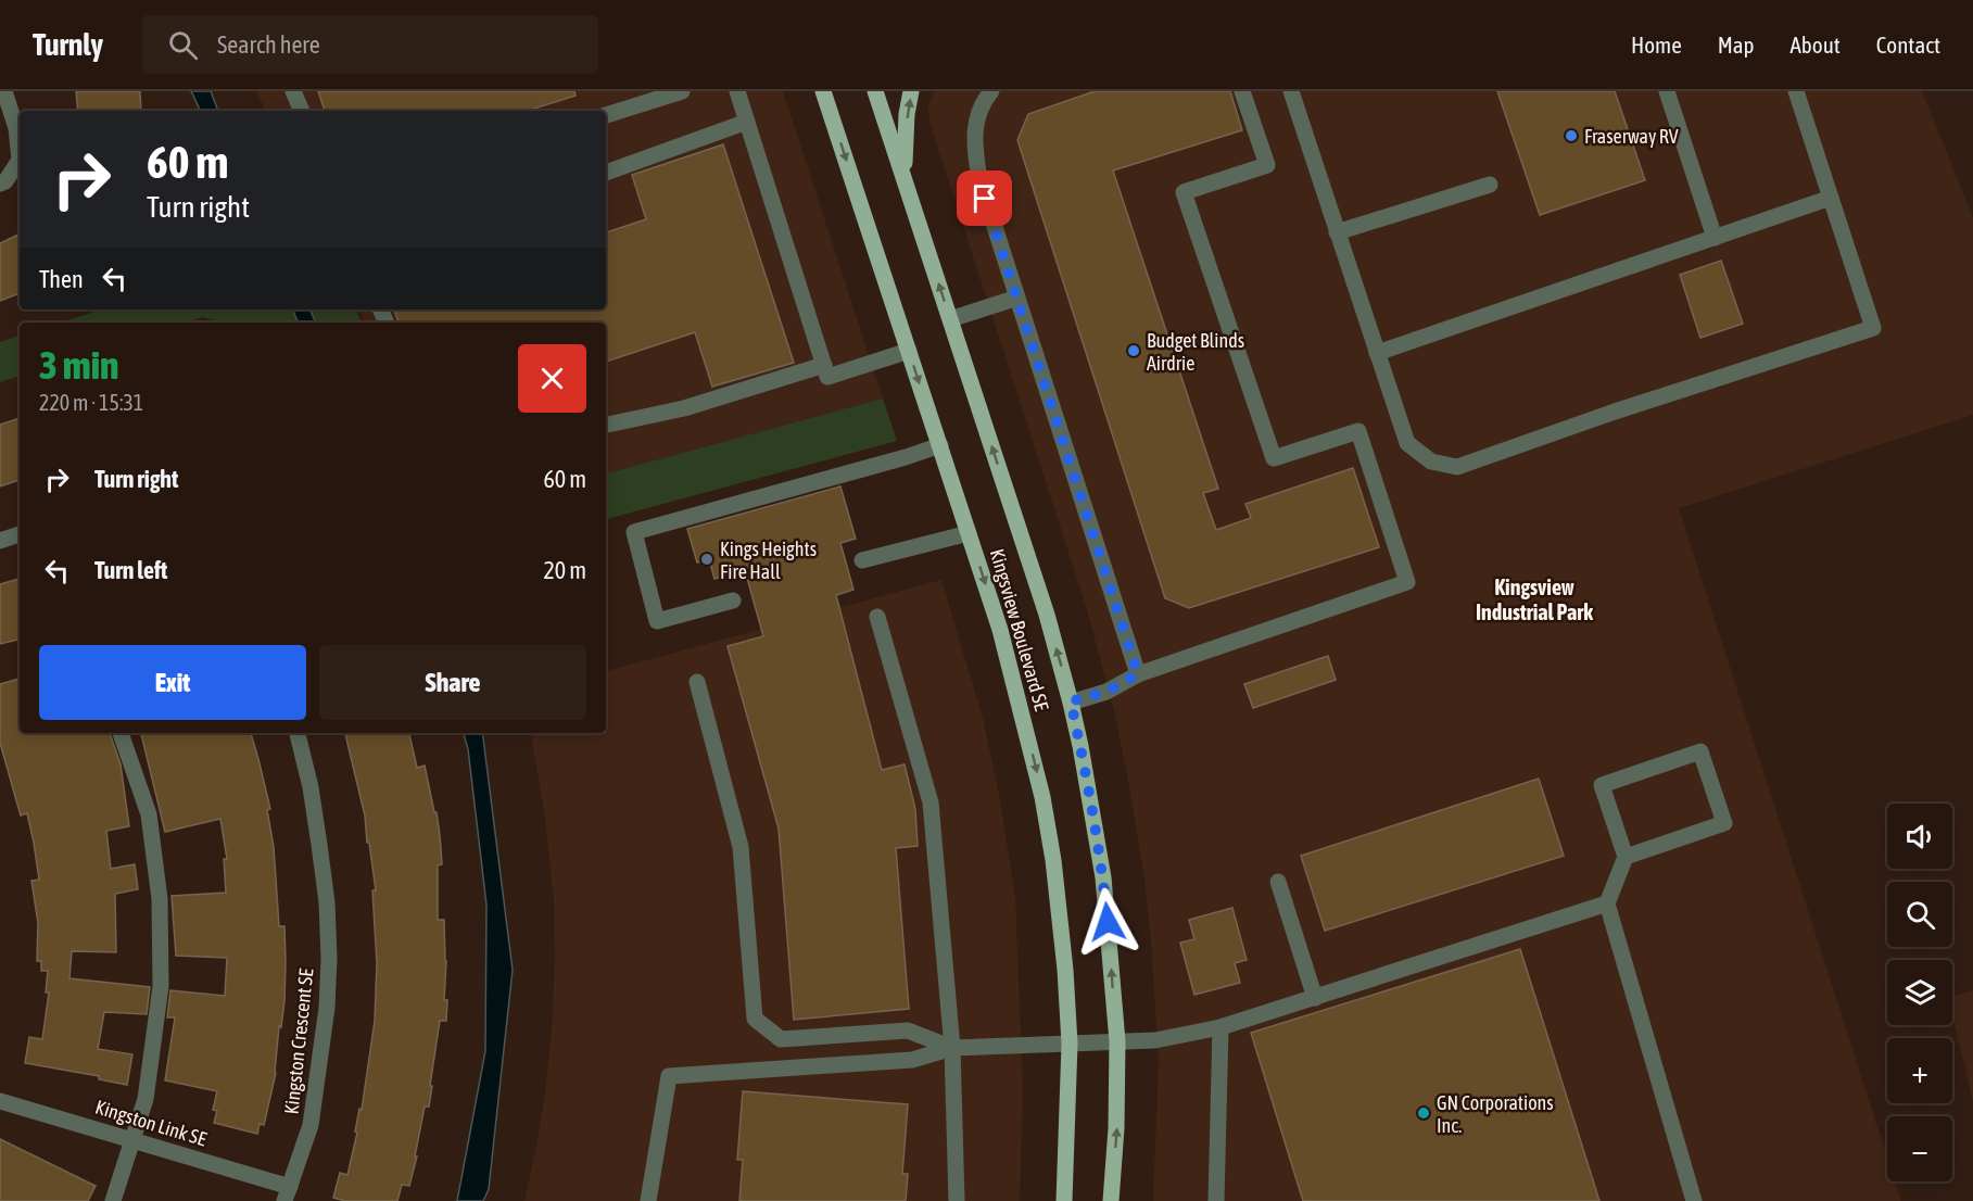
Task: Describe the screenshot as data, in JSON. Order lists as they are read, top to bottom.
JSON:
{
  "streets": {
    "main road": ["Kingsview Boulevard SE"],
    "street": ["Kingston Crescent SE", "Kingston Link SE"]
  },
  "crossings": [
    ["Kingston Crescent SE", "Kingston Link SE"]
  ],
  "districts": ["Kingsview Industrial Park"],
  "places": [
    "Fraserway RV",
    "Budget Blinds Airdrie",
    "Kings Heights Fire Hall",
    "GN Corporations Inc."
  ],
  "page": {
    "header": "Turnly",
    "search": "Search here",
    "nav": [
      "Home",
      "Map",
      "About",
      "Contact"
    ],
    "turn": ["60 m", "Turn right"],
    "then": "Then",
    "heading": ["3 min", "220 m · 15:31"],
    "list": [
      {
        "name": "Turn right",
        "value": "60 m"
      },
      {
        "name": "Turn left",
        "value": "20 m"
      }
    ],
    "buttons": ["Exit", "Share"],
    "map_buttons": ["+", "−"]
  }
}
